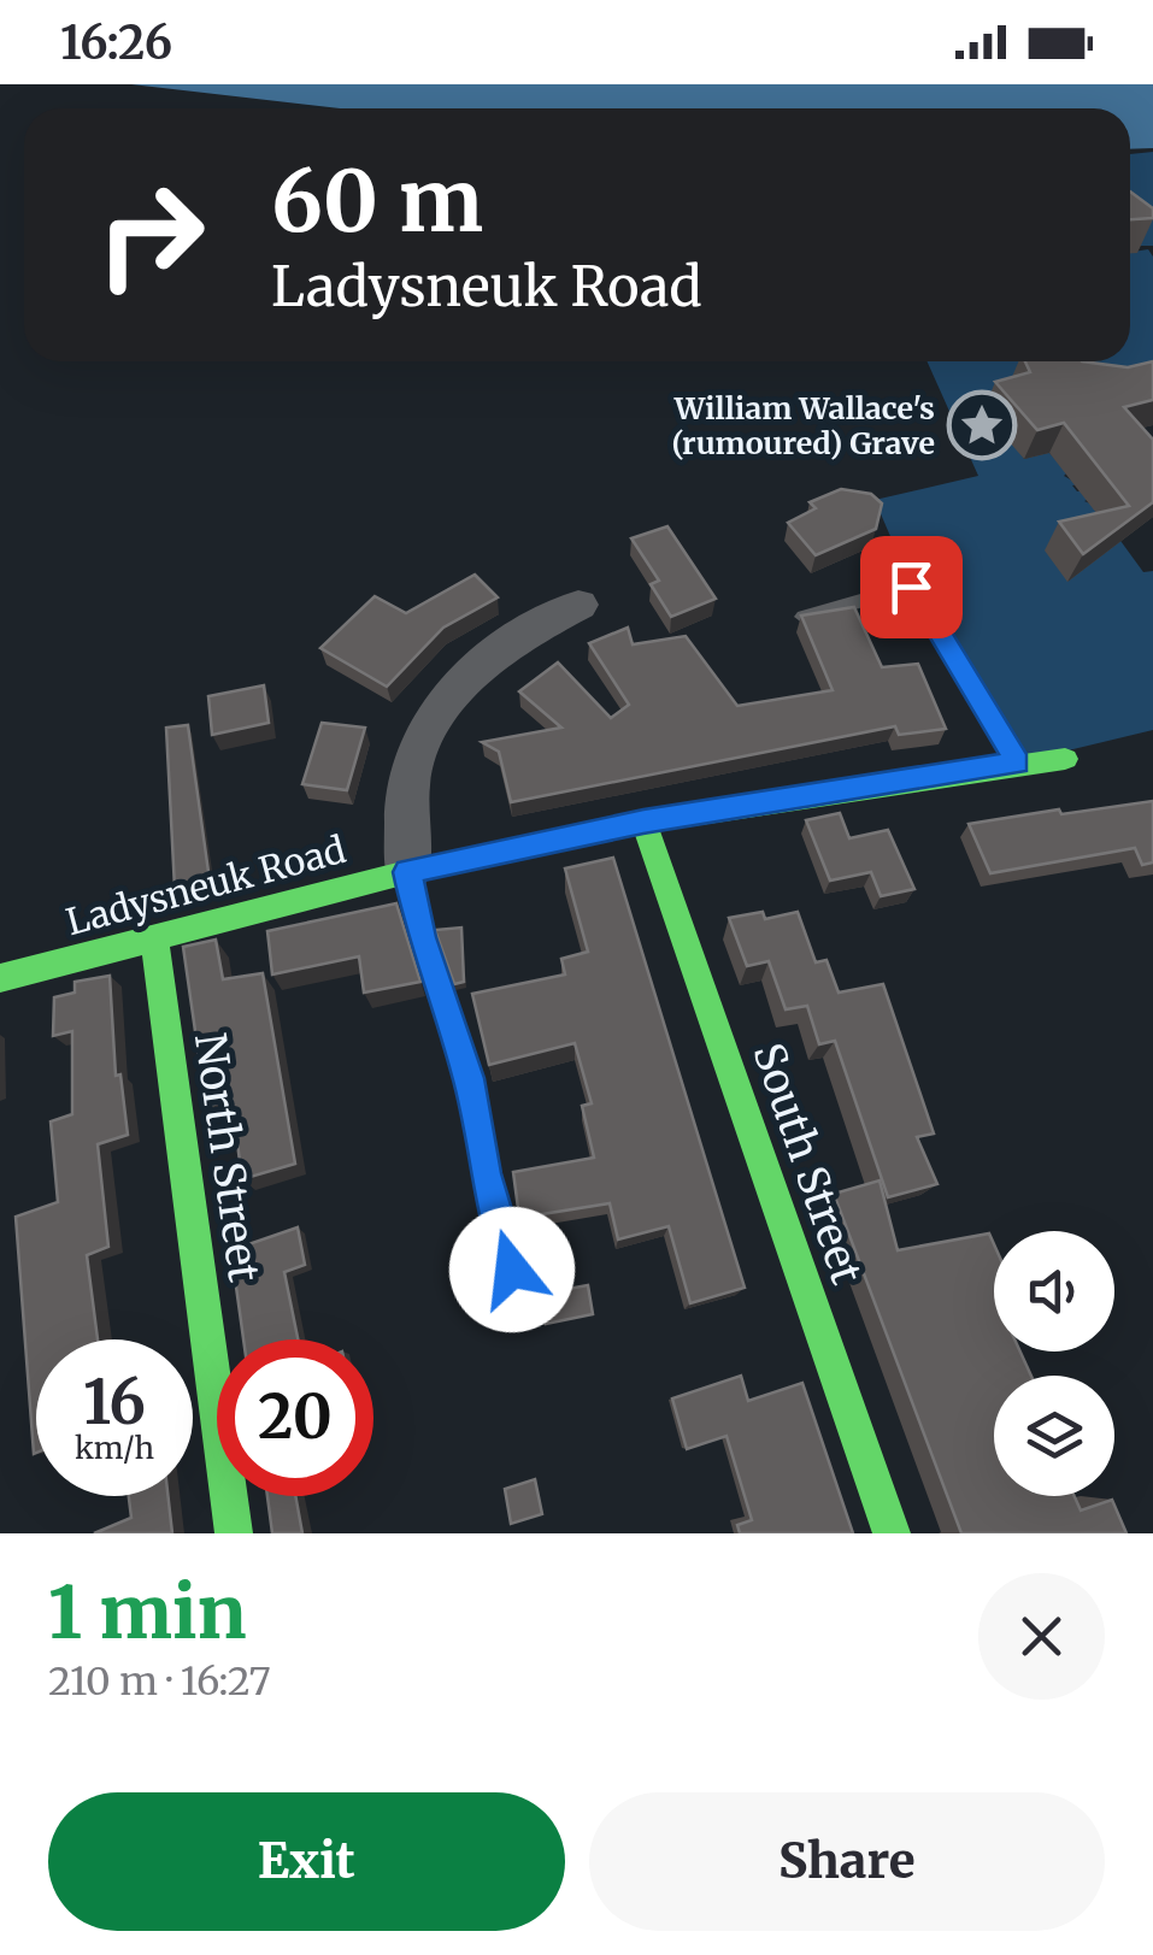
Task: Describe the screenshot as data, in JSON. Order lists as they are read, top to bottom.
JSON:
{
  "streets": {
    "street": ["Ladysneuk Road", "North Street", "South Street"]
  },
  "crossings": [
    ["Ladysneuk Road", "North Street"],
    ["Ladysneuk Road", "South Street"]
  ],
  "places": {
    "place": ["William Wallace's (rumoured) Grave"]
  },
  "page": {
    "status": "16:26",
    "turn": ["60 m", "Ladysneuk Road"],
    "speed": "16 km/h",
    "limit": "20",
    "heading": ["1 min", "210 m · 16:27"],
    "buttons": ["Exit", "Share"]
  }
}
